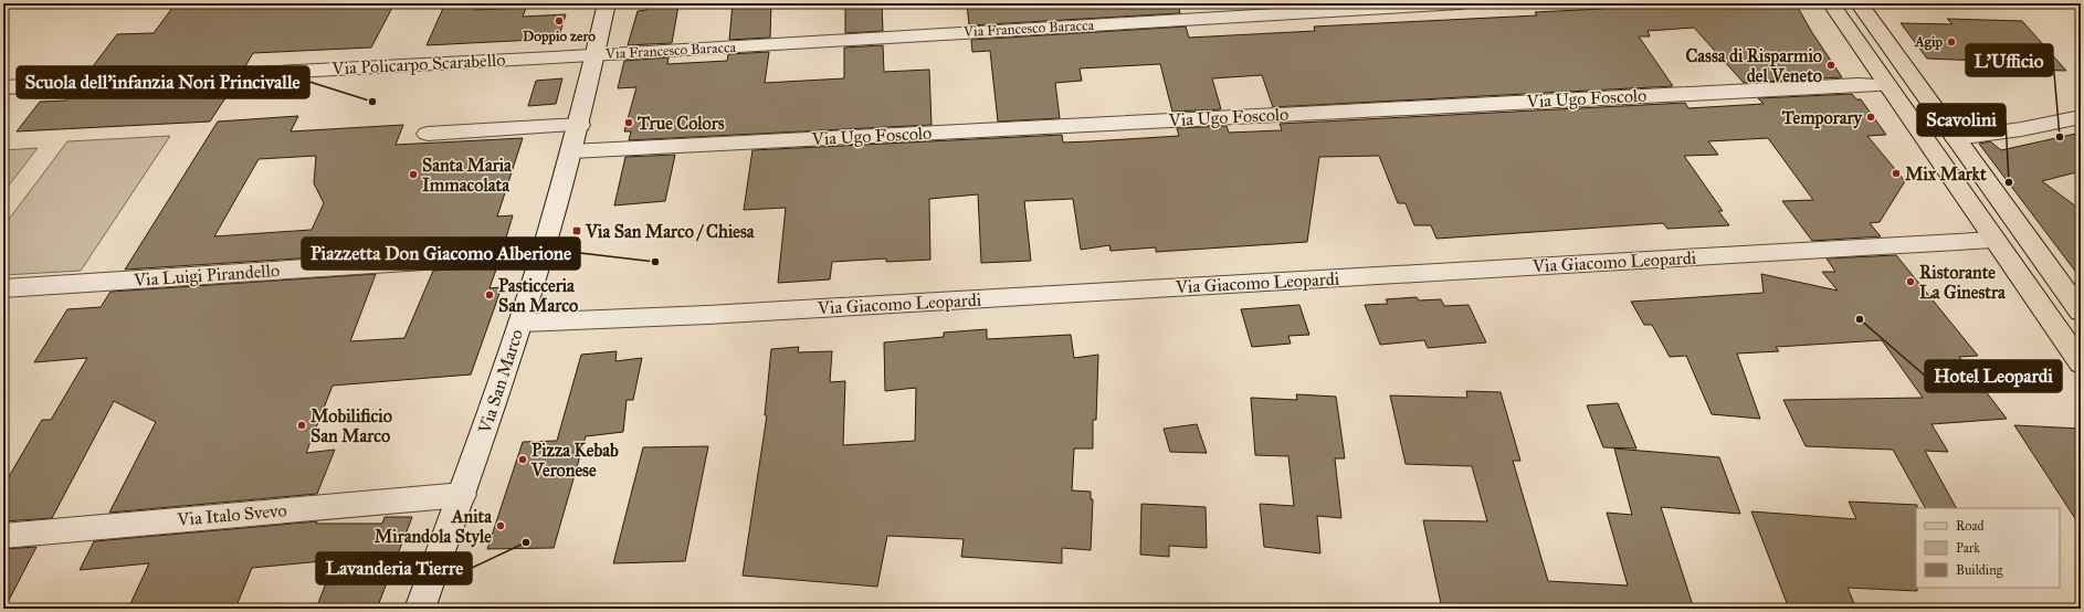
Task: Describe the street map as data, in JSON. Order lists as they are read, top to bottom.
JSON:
{
  "streets": {
    "street": [
      "Via Francesco Baracca",
      "Via Policarpo Scarabello",
      "Via Ugo Foscolo",
      "Via Giacomo Leopardi",
      "Via Luigi Pirandello",
      "Via San Marco",
      "Via Italo Svevo"
    ]
  },
  "crossings": [
    ["Via Francesco Baracca", "Via Policarpo Scarabello"],
    ["Via Francesco Baracca", "Via San Marco"],
    ["Via Policarpo Scarabello", "Via San Marco"],
    ["Via Ugo Foscolo", "Via San Marco"],
    ["Via Giacomo Leopardi", "Via San Marco"],
    ["Via Luigi Pirandello", "Via San Marco"],
    ["Via San Marco", "Via Italo Svevo"]
  ],
  "places": {
    "other": [
      "Doppio zero",
      "Agip",
      "Cassa di Risparmio del Veneto",
      "Scuola dell'infanzia Nori Princivalle",
      "Temporary",
      "True Colors",
      "L'Ufficio",
      "Mix Markt",
      "Santa Maria Immacolata",
      "Scavolini",
      "Piazzetta Don Giacomo Alberione",
      "Ristorante La Ginestra",
      "Pasticceria San Marco",
      "Hotel Leopardi",
      "Mobilificio San Marco",
      "Pizza Kebab Veronese",
      "Anita Mirandola Style",
      "Lavanderia Tierre"
    ],
    "transit": ["Via San Marco / Chiesa"]
  },
  "legend": ["Road", "Park", "Building"]
}
